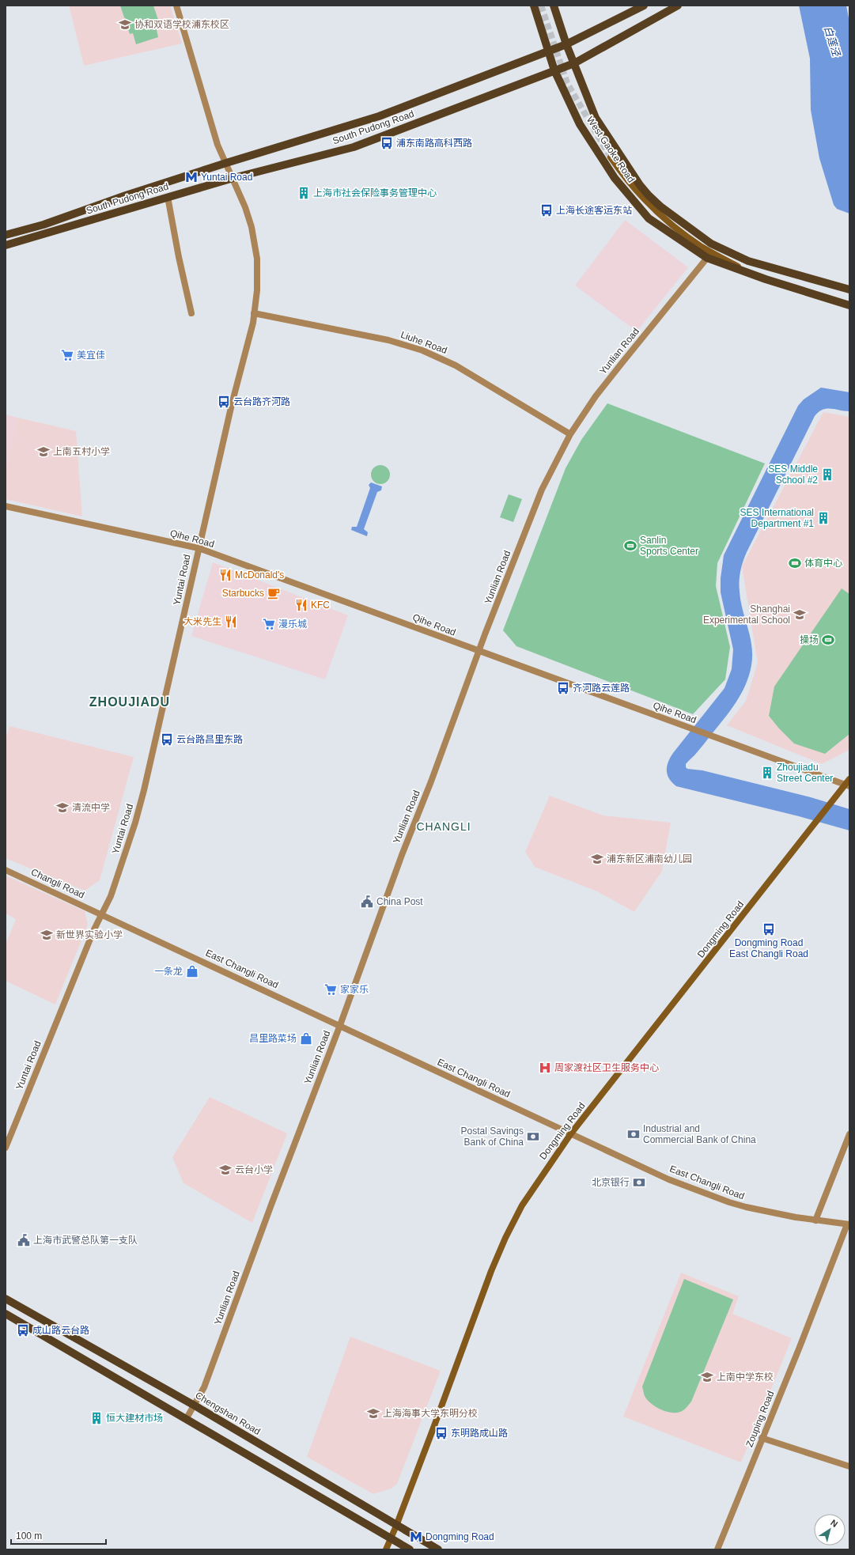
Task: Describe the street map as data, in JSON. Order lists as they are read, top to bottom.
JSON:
{
  "streets": {
    "main road": [
      "South Pudong Road",
      "West Gaoke Road",
      "Dongming Road",
      "Chengshan Road"
    ],
    "street": [
      "Liuhe Road",
      "Yunlian Road",
      "Qihe Road",
      "Yuntai Road",
      "Changli Road",
      "East Changli Road",
      "Zouping Road"
    ]
  },
  "crossings": [
    ["South Pudong Road", "West Gaoke Road"],
    ["South Pudong Road", "Yuntai Road"],
    ["West Gaoke Road", "Yunlian Road"],
    ["Liuhe Road", "Yunlian Road"],
    ["Liuhe Road", "Yuntai Road"],
    ["Yunlian Road", "Qihe Road"],
    ["Yunlian Road", "East Changli Road"],
    ["Yunlian Road", "Chengshan Road"],
    ["Qihe Road", "Yuntai Road"],
    ["Qihe Road", "Dongming Road"],
    ["Yuntai Road", "Changli Road"],
    ["Yuntai Road", "East Changli Road"],
    ["Changli Road", "East Changli Road"],
    ["Dongming Road", "East Changli Road"],
    ["Dongming Road", "Chengshan Road"],
    ["East Changli Road", "Zouping Road"]
  ],
  "districts": ["ZHOUJIADU", "CHANGLI"],
  "water": ["白莲泾"],
  "places": {
    "school or university": [
      "协和双语学校浦东校区",
      "上南五村小学",
      "Shanghai Experimental School",
      "清流中学",
      "浦东新区浦南幼儿园",
      "新世界实验小学",
      "云台小学",
      "上南中学东校",
      "上海海事大学东明分校"
    ],
    "bus stop": [
      "浦东南路高科西路",
      "上海长途客运东站",
      "云台路齐河路",
      "齐河路云莲路",
      "云台路昌里东路",
      "Dongming Road East Changli Road",
      "成山路云台路",
      "东明路成山路"
    ],
    "metro station": ["Yuntai Road", "Dongming Road"],
    "building": [
      "上海市社会保险事务管理中心",
      "SES Middle School #2",
      "SES International Department #1",
      "Zhoujiadu Street Center",
      "恒大建材市场"
    ],
    "supermarket": ["美宜佳", "漫乐城", "家家乐"],
    "sports": ["Sanlin Sports Center", "体育中心", "操场"],
    "restaurant": ["McDonald's", "KFC", "大米先生"],
    "cafe": ["Starbucks"],
    "public building": ["China Post", "上海市武警总队第一支队"],
    "shop": ["一条龙", "昌里路菜场"],
    "hospital": ["周家渡社区卫生服务中心"],
    "bank": ["Industrial and Commercial Bank of China", "Postal Savings Bank of China", "北京银行"]
  },
  "scale_bar": "100 m",
  "north": "top right"
}
